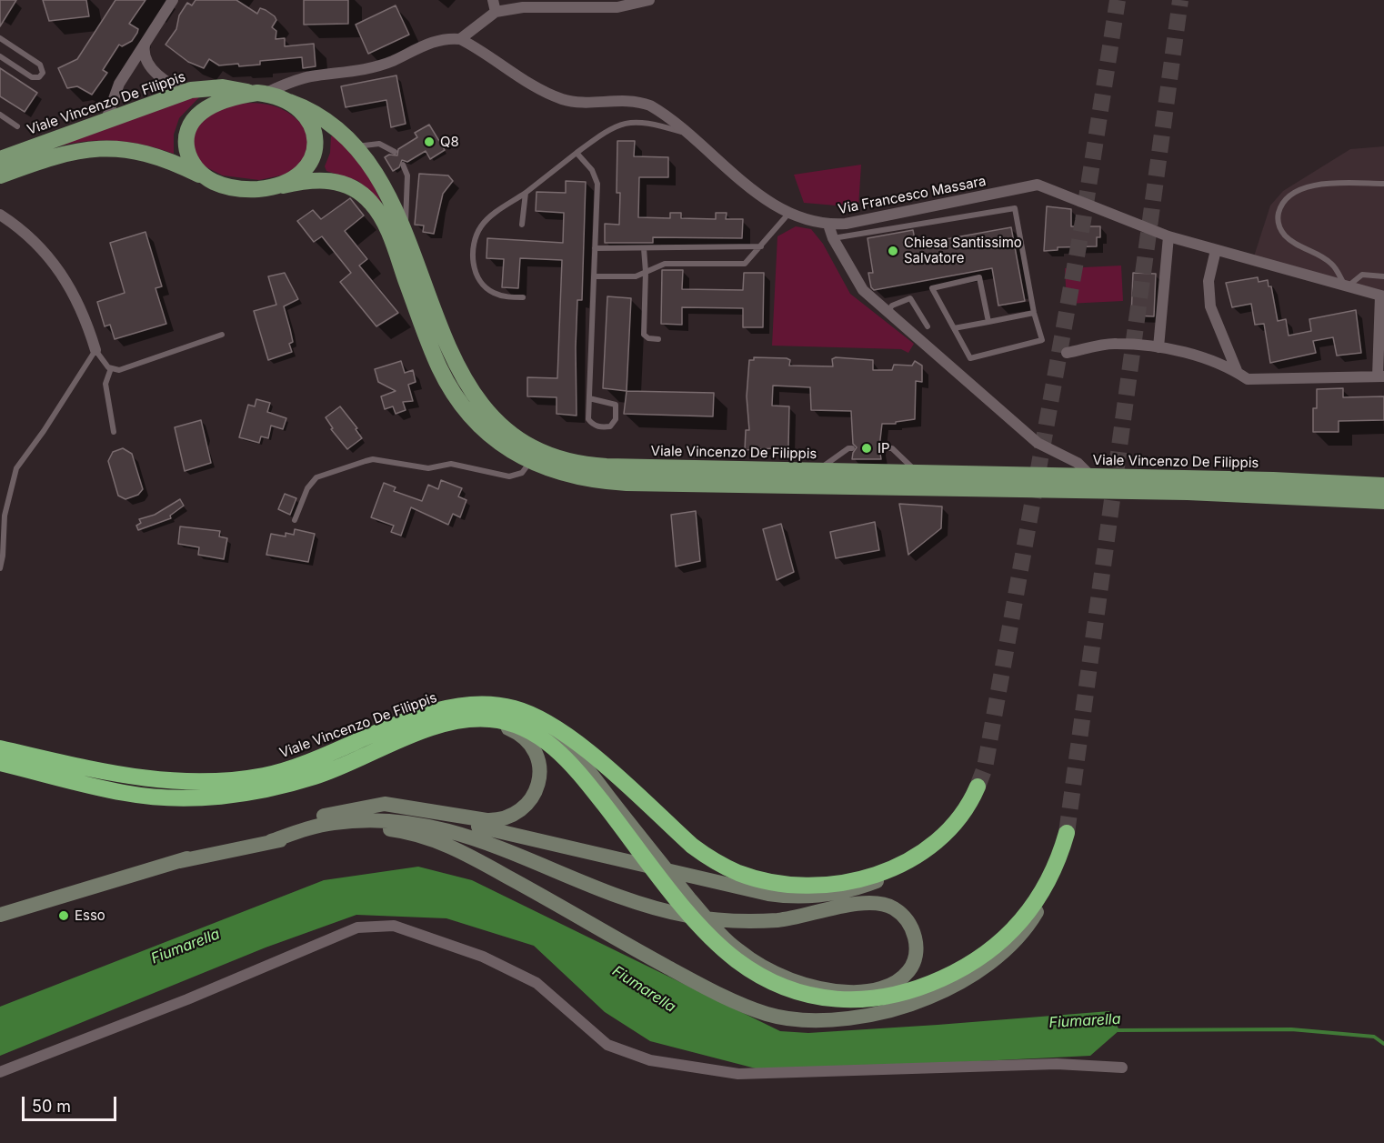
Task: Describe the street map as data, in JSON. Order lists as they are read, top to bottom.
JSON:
{
  "streets": {
    "highway": ["Viale Vincenzo De Filippis"],
    "street": ["Via Francesco Massara"]
  },
  "water": ["Fiumarella"],
  "places": [
    "Q8",
    "Chiesa Santissimo Salvatore",
    "IP",
    "Esso"
  ],
  "scale_bar": "50 m"
}
